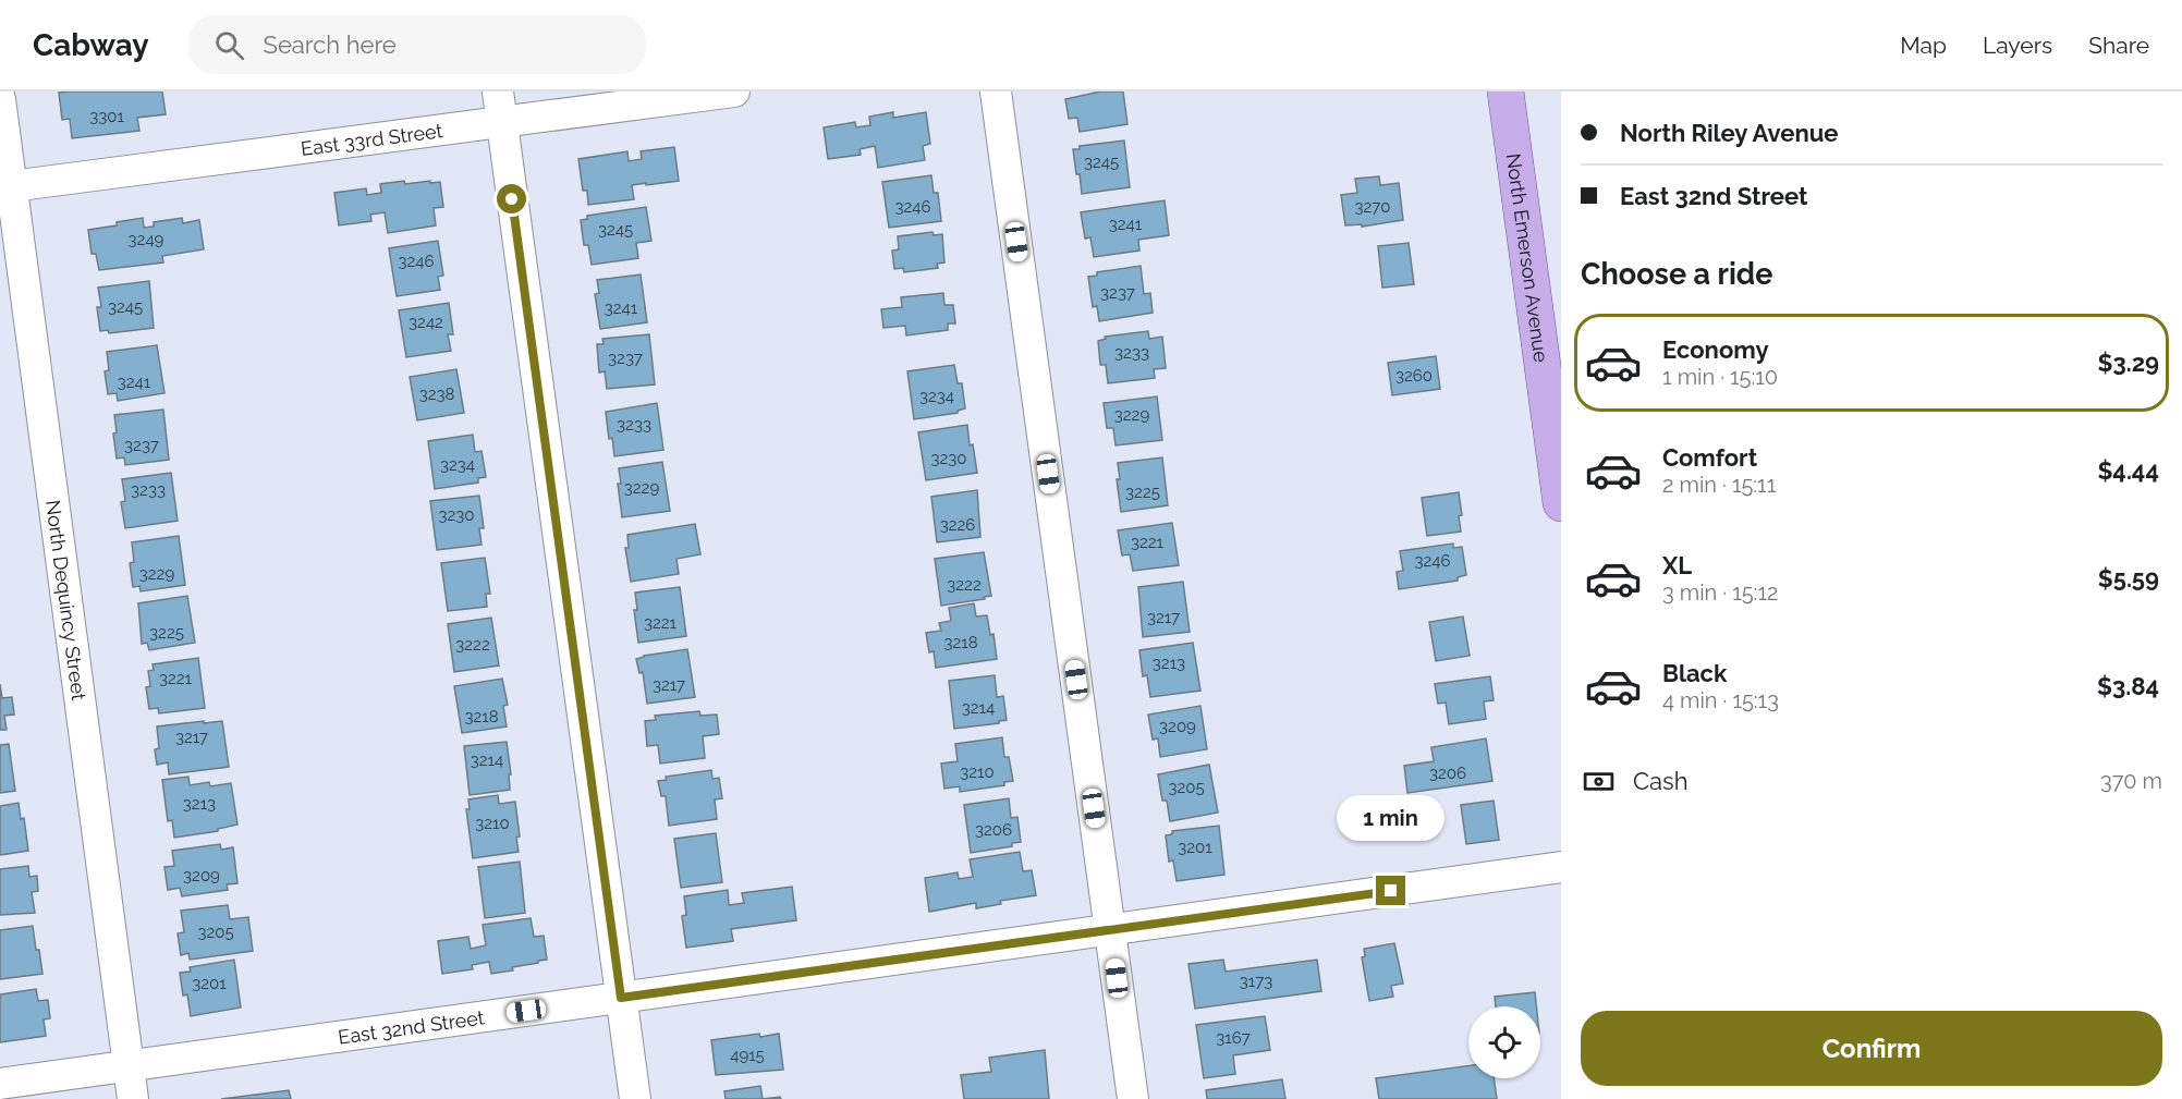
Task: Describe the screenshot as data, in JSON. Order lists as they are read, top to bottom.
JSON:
{
  "streets": {
    "main road": ["North Emerson Avenue"],
    "street": ["East 33rd Street", "North Dequincy Street", "East 32nd Street"]
  },
  "crossings": [
    ["East 33rd Street", "North Dequincy Street"],
    ["North Dequincy Street", "East 32nd Street"]
  ],
  "house_numbers": [
    "3301",
    "3245",
    "3246",
    "3270",
    "3241",
    "3245",
    "3249",
    "3246",
    "3237",
    "3245",
    "3241",
    "3242",
    "3233",
    "3237",
    "3260",
    "3241",
    "3238",
    "3234",
    "3229",
    "3233",
    "3237",
    "3230",
    "3234",
    "3229",
    "3233",
    "3225",
    "3230",
    "3226",
    "3221",
    "3246",
    "3229",
    "3222",
    "3217",
    "3221",
    "3225",
    "3218",
    "3222",
    "3213",
    "3221",
    "3217",
    "3214",
    "3218",
    "3209",
    "3217",
    "3214",
    "3210",
    "3206",
    "3205",
    "3213",
    "3210",
    "3206",
    "3201",
    "3209",
    "3205",
    "3173",
    "3201",
    "3167",
    "4915"
  ],
  "page": {
    "header": "Cabway",
    "search": "Search here",
    "nav": ["Map", "Layers", "Share"],
    "banner": ["North Riley Avenue", "East 32nd Street"],
    "heading": "Choose a ride",
    "list": [
      {
        "name": "Economy",
        "note": "1 min · 15:10",
        "value": "$3.29"
      },
      {
        "name": "Comfort",
        "note": "2 min · 15:11",
        "value": "$4.44"
      },
      {
        "name": "XL",
        "note": "3 min · 15:12",
        "value": "$5.59"
      },
      {
        "name": "Black",
        "note": "4 min · 15:13",
        "value": "$3.84"
      }
    ],
    "pay": ["Cash", "370 m"],
    "bubble": "1 min",
    "buttons": "Confirm"
  }
}
